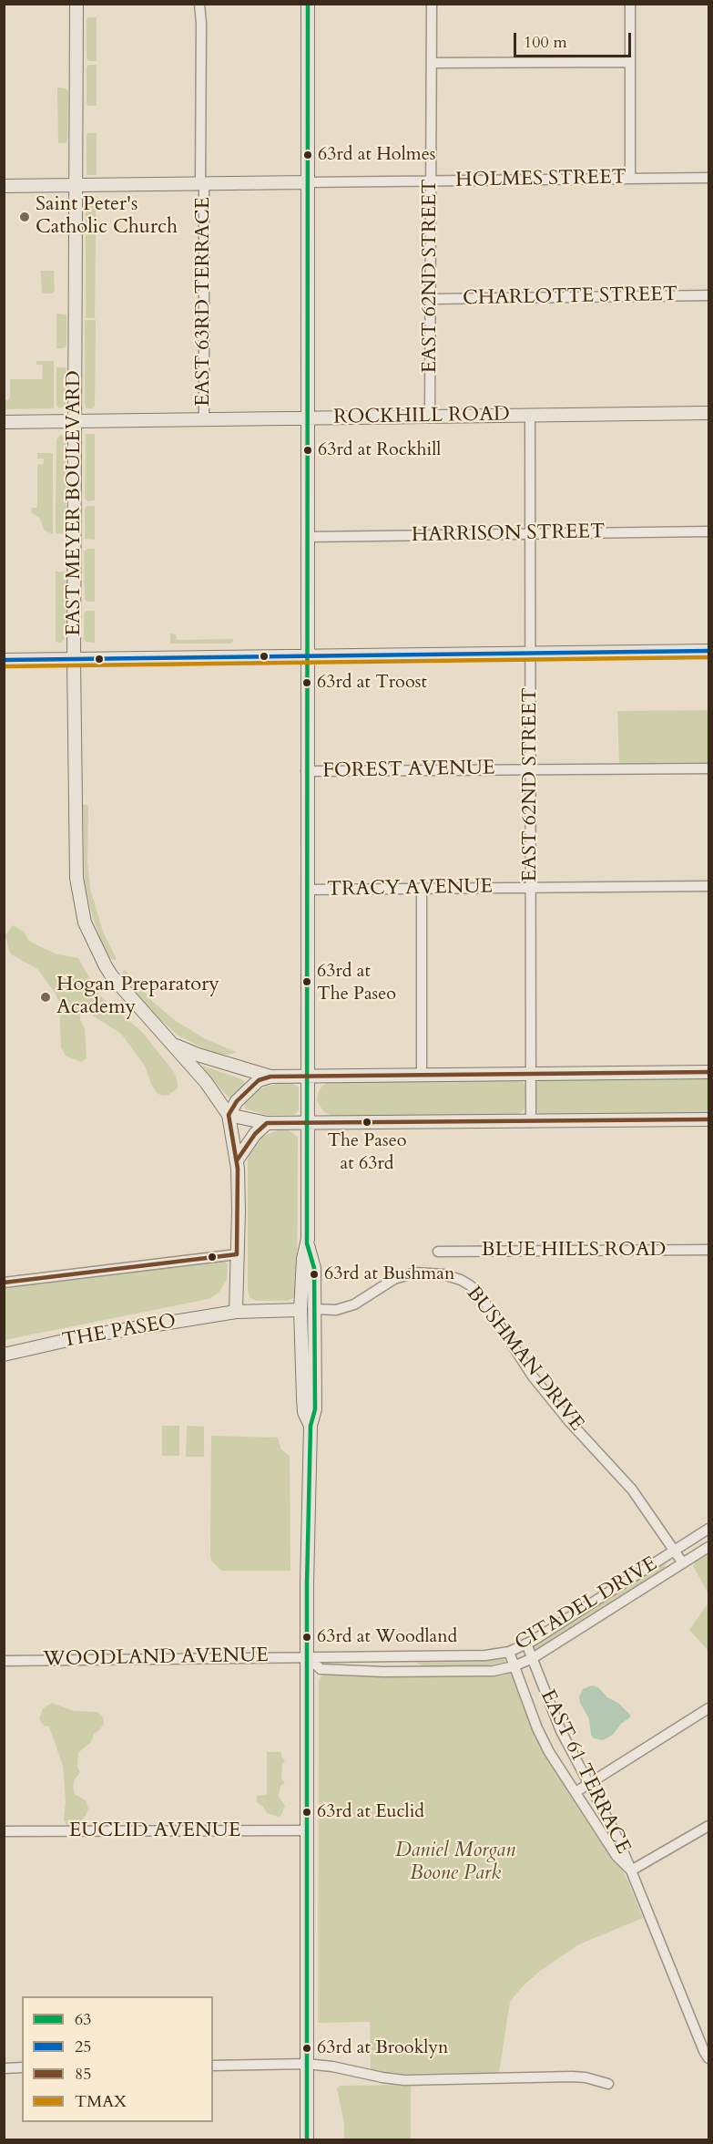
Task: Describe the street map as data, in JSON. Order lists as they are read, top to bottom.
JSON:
{
  "streets": {
    "main road": ["ROCKHILL ROAD", "EAST MEYER BOULEVARD", "THE PASEO"],
    "street": [
      "HOLMES STREET",
      "EAST 62ND STREET",
      "CHARLOTTE STREET",
      "EAST 63RD TERRACE",
      "HARRISON STREET",
      "FOREST AVENUE",
      "TRACY AVENUE",
      "BLUE HILLS ROAD",
      "BUSHMAN DRIVE",
      "CITADEL DRIVE",
      "WOODLAND AVENUE",
      "EAST 61 TERRACE",
      "EUCLID AVENUE"
    ]
  },
  "crossings": [
    ["HOLMES STREET", "EAST 62ND STREET"],
    ["EAST 62ND STREET", "CHARLOTTE STREET"],
    ["EAST 62ND STREET", "ROCKHILL ROAD"],
    ["EAST 62ND STREET", "HARRISON STREET"],
    ["EAST 62ND STREET", "FOREST AVENUE"],
    ["EAST 62ND STREET", "TRACY AVENUE"],
    ["EAST 63RD TERRACE", "ROCKHILL ROAD"],
    ["ROCKHILL ROAD", "EAST MEYER BOULEVARD"],
    ["EAST MEYER BOULEVARD", "THE PASEO"],
    ["BUSHMAN DRIVE", "CITADEL DRIVE"],
    ["CITADEL DRIVE", "WOODLAND AVENUE"],
    ["CITADEL DRIVE", "EAST 61 TERRACE"]
  ],
  "parks": ["Daniel Morgan Boone Park"],
  "places": [
    "63rd at Holmes",
    "Saint Peter's Catholic Church",
    "63rd at Rockhill",
    "63rd at Troost",
    "63rd at The Paseo",
    "Hogan Preparatory Academy",
    "The Paseo at 63rd",
    "63rd at Bushman",
    "63rd at Woodland",
    "63rd at Euclid",
    "63rd at Brooklyn"
  ],
  "lines": [
    "transit line 63",
    "transit line 25",
    "transit line TMAX",
    "transit line 85"
  ],
  "legend": [
    "63",
    "25",
    "85",
    "TMAX"
  ],
  "scale_bar": "100 m"
}
